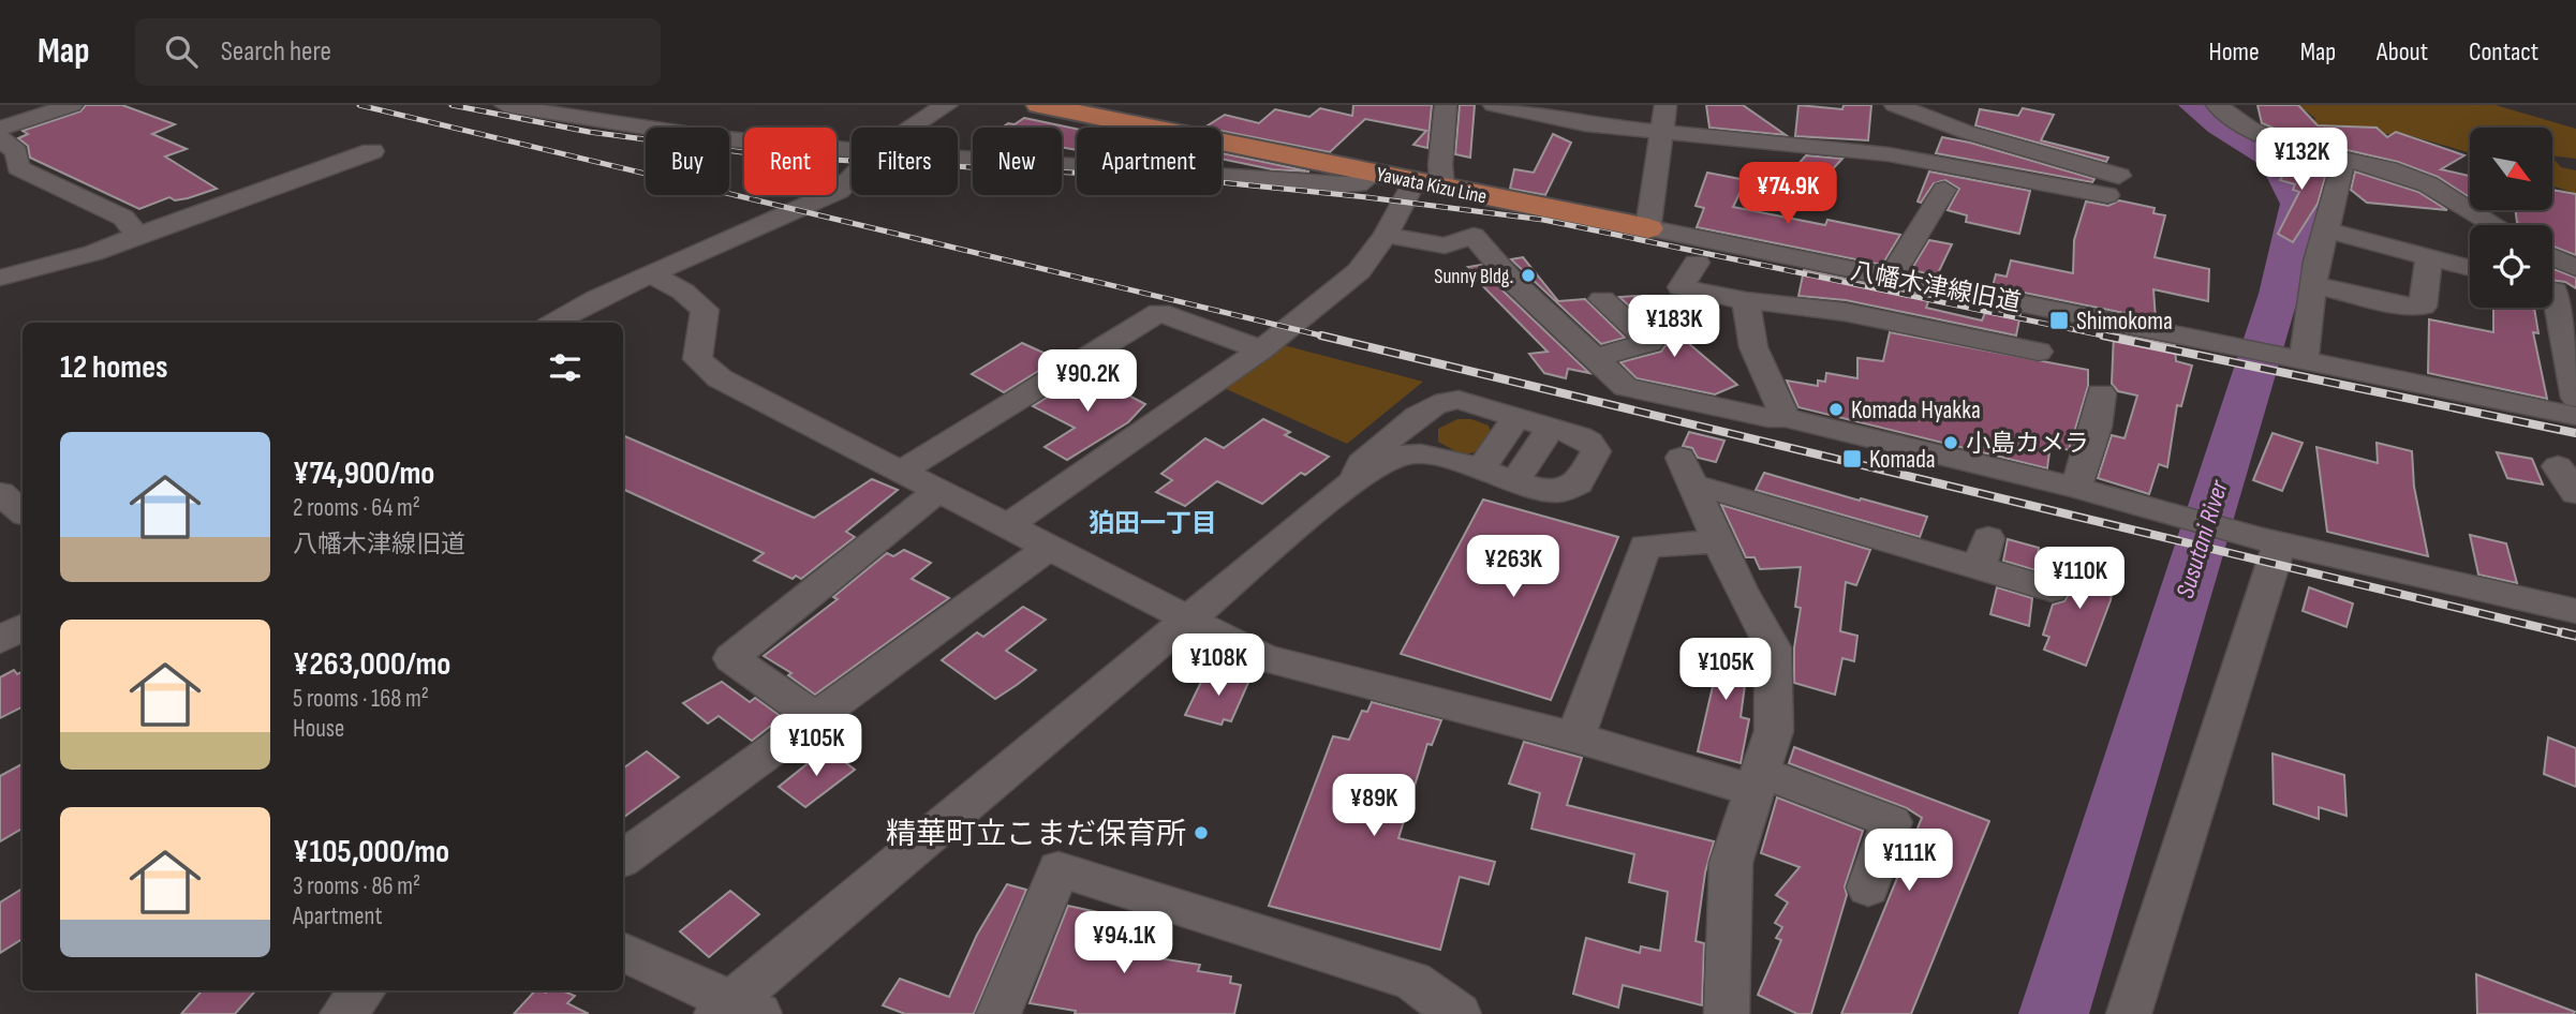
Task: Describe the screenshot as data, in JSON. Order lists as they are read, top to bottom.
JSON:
{
  "streets": {
    "main road": ["Yawata Kizu Line"],
    "street": ["八幡木津線旧道"]
  },
  "crossings": [
    ["Yawata Kizu Line", "八幡木津線旧道"]
  ],
  "districts": ["狛田一丁目"],
  "water": ["Susutani River"],
  "places": {
    "other": [
      "Sunny Bldg.",
      "Komada Hyakka",
      "小島カメラ",
      "精華町立こまだ保育所"
    ],
    "transit": ["Shimokoma", "Komada"]
  },
  "north": "bottom right",
  "page": {
    "header": "Map",
    "search": "Search here",
    "nav": [
      "Home",
      "Map",
      "About",
      "Contact"
    ],
    "price": [
      "¥132K",
      "¥74.9K",
      "¥183K",
      "¥90.2K",
      "¥263K",
      "¥110K",
      "¥108K",
      "¥105K",
      "¥105K",
      "¥89K",
      "¥111K",
      "¥94.1K"
    ],
    "chip": [
      "Buy",
      "Rent",
      "Filters",
      "New",
      "Apartment"
    ],
    "heading": "12 homes",
    "list": [
      {
        "name": "¥74,900/mo",
        "note": "2 rooms · 64 m² · 八幡木津線旧道"
      },
      {
        "name": "¥263,000/mo",
        "note": "5 rooms · 168 m² · House"
      },
      {
        "name": "¥105,000/mo",
        "note": "3 rooms · 86 m² · Apartment"
      }
    ]
  }
}
